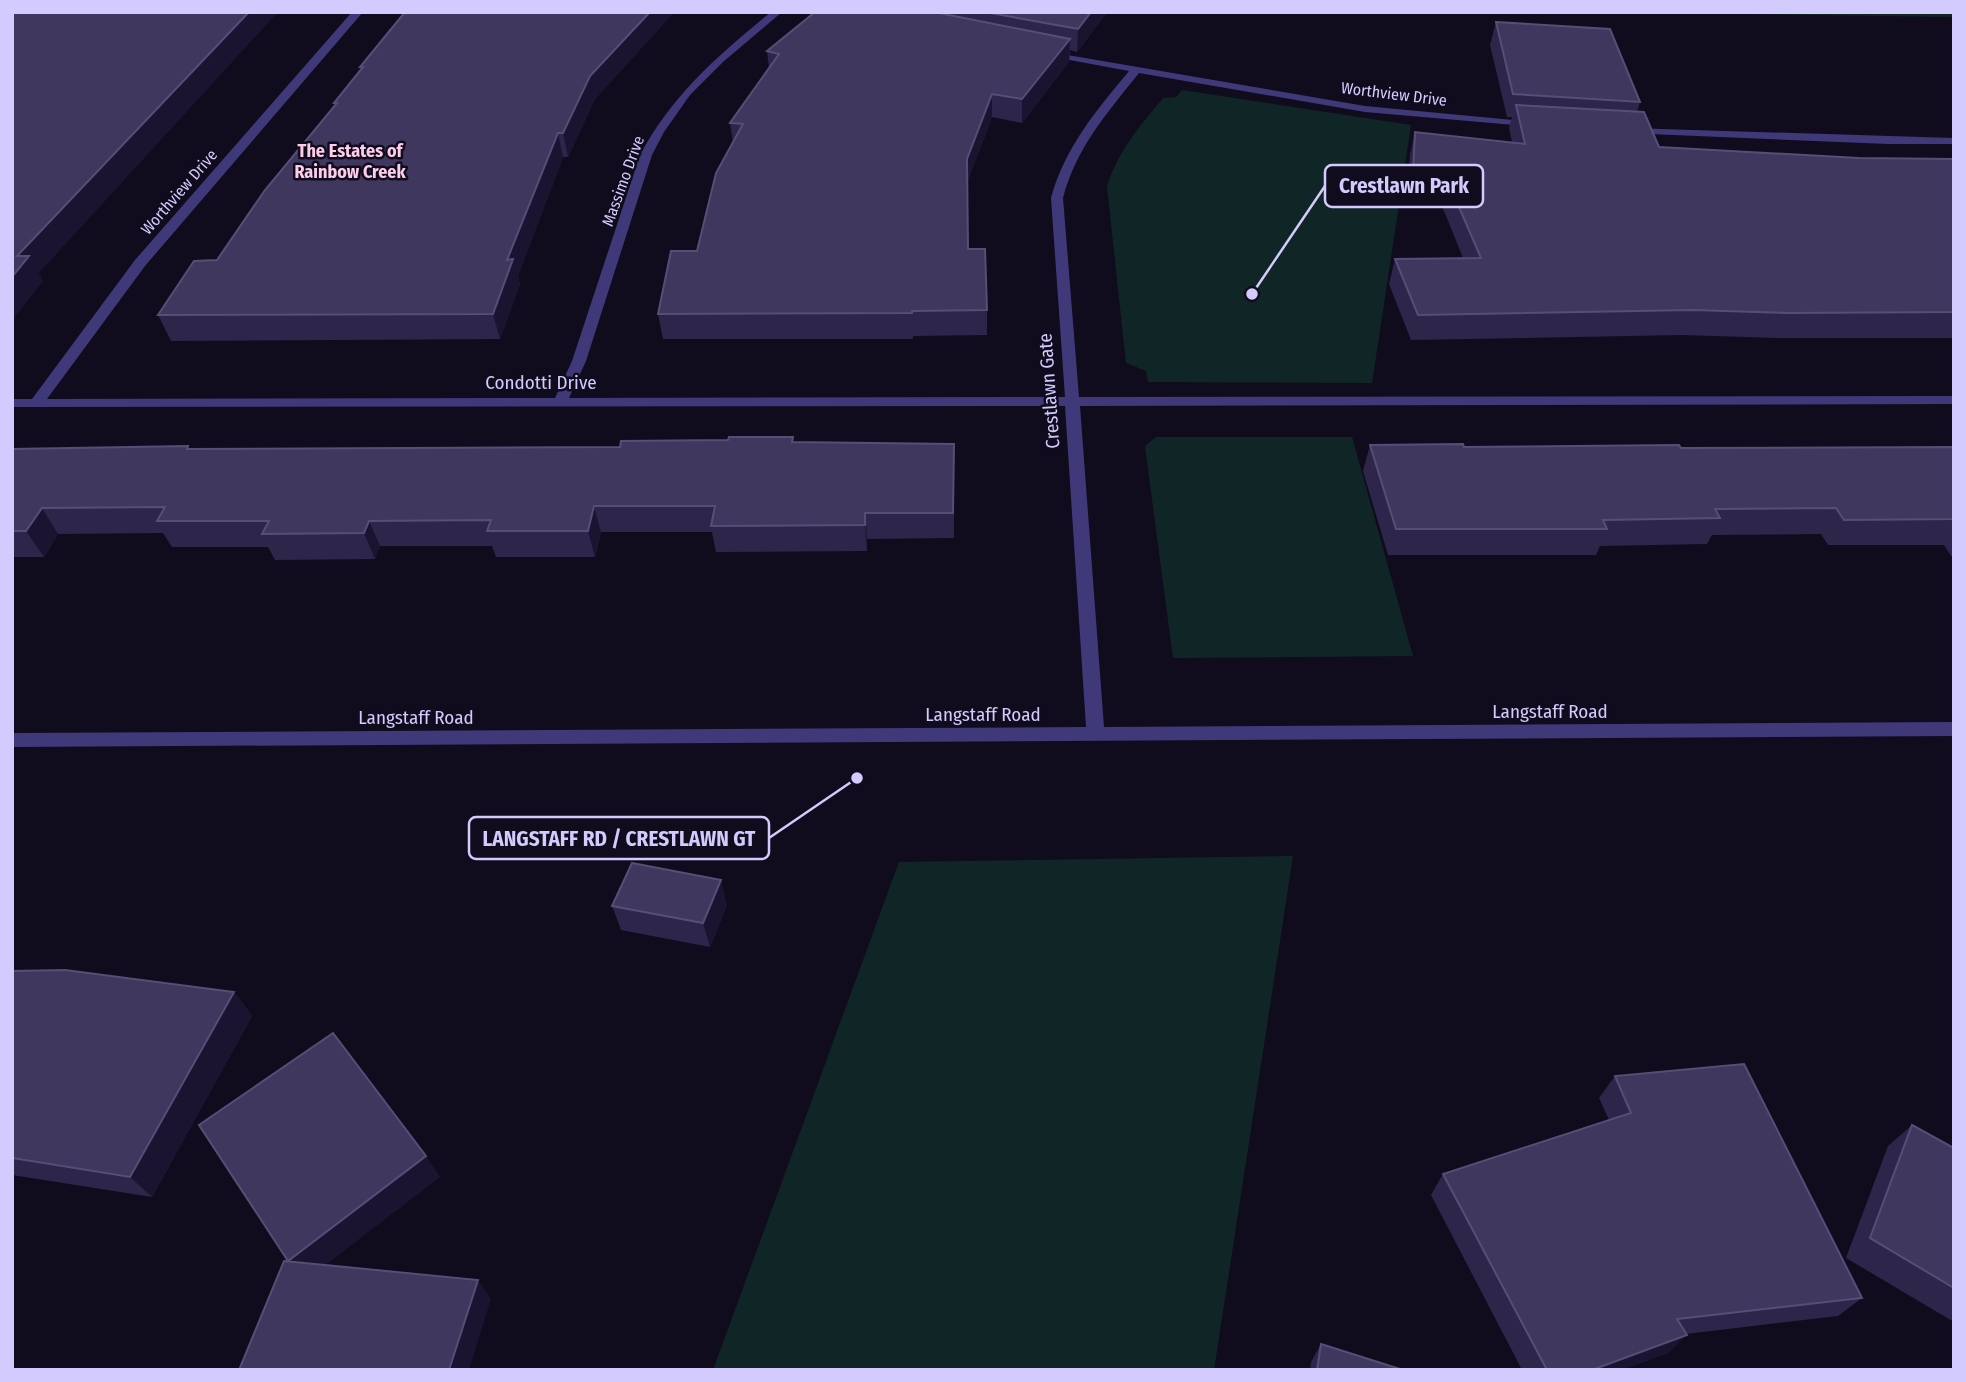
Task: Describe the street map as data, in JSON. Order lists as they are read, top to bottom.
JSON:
{
  "streets": {
    "street": [
      "Worthview Drive",
      "Massimo Drive",
      "Condotti Drive",
      "Crestlawn Gate",
      "Langstaff Road"
    ]
  },
  "crossings": [
    ["Worthview Drive", "Condotti Drive"],
    ["Worthview Drive", "Crestlawn Gate"],
    ["Massimo Drive", "Condotti Drive"],
    ["Condotti Drive", "Crestlawn Gate"],
    ["Crestlawn Gate", "Langstaff Road"]
  ],
  "districts": ["The Estates of Rainbow Creek"],
  "places": ["Crestlawn Park", "LANGSTAFF RD / CRESTLAWN GT"]
}
